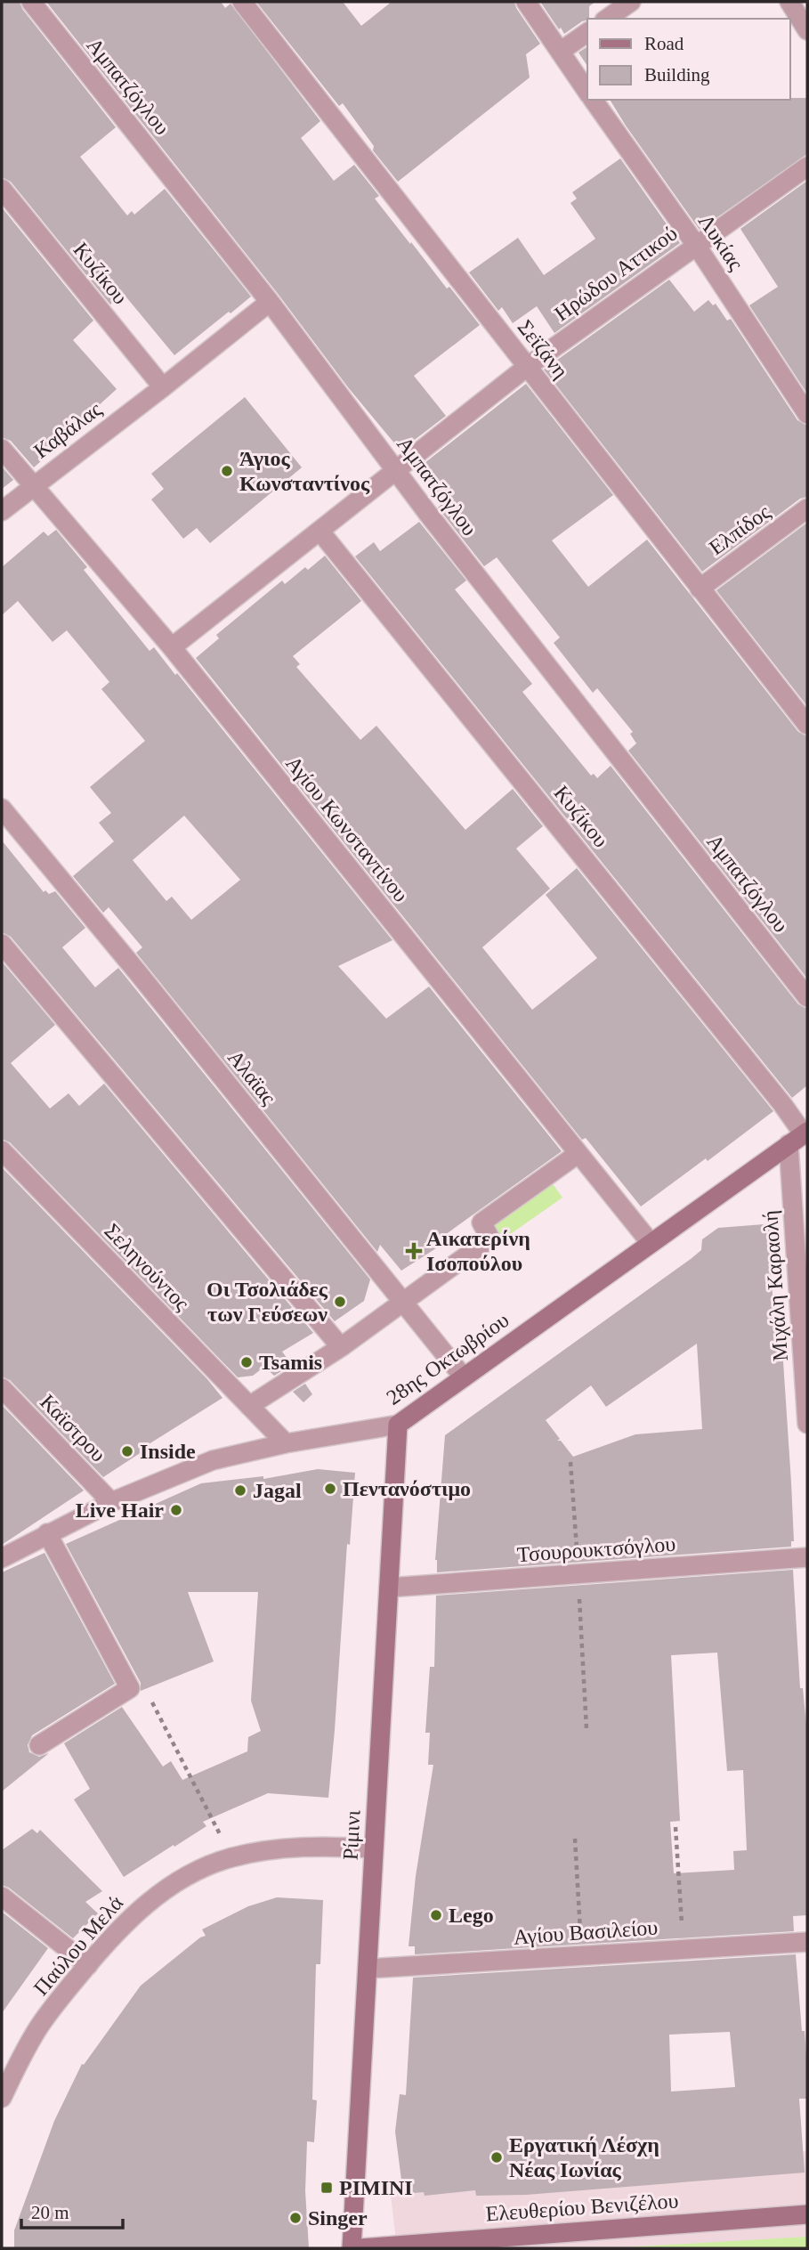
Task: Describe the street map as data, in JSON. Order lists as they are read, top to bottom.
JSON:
{
  "streets": {
    "street": [
      "Αμπατζόγλου",
      "Λυκίας",
      "Κυζίκου",
      "Ηρώδου Αττικού",
      "Σεϊζάνη",
      "Καβάλας",
      "Ελπίδος",
      "Αγίου Κωνσταντίνου",
      "Αλαϊας",
      "Σεληνούντος",
      "Μιχάλη Καραολή",
      "28ης Οκτωβρίου",
      "Καϊστρου",
      "Τσουρουκτσόγλου",
      "Ρίμινι",
      "Αγίου Βασιλείου",
      "Παύλου Μελά",
      "Ελευθερίου Βενιζέλου"
    ]
  },
  "crossings": [
    ["Αμπατζόγλου", "Ηρώδου Αττικού"],
    ["Αμπατζόγλου", "Καβάλας"],
    ["Λυκίας", "Ηρώδου Αττικού"],
    ["Κυζίκου", "Ηρώδου Αττικού"],
    ["Κυζίκου", "Καβάλας"],
    ["Κυζίκου", "Μιχάλη Καραολή"],
    ["Κυζίκου", "28ης Οκτωβρίου"],
    ["Ηρώδου Αττικού", "Σεϊζάνη"],
    ["Ηρώδου Αττικού", "Αγίου Κωνσταντίνου"],
    ["Σεϊζάνη", "Ελπίδος"],
    ["Καβάλας", "Αγίου Κωνσταντίνου"],
    ["Αγίου Κωνσταντίνου", "28ης Οκτωβρίου"],
    ["Αλαϊας", "28ης Οκτωβρίου"],
    ["Σεληνούντος", "28ης Οκτωβρίου"],
    ["Μιχάλη Καραολή", "28ης Οκτωβρίου"],
    ["28ης Οκτωβρίου", "Καϊστρου"],
    ["28ης Οκτωβρίου", "Ρίμινι"],
    ["Τσουρουκτσόγλου", "Ρίμινι"],
    ["Ρίμινι", "Αγίου Βασιλείου"],
    ["Ρίμινι", "Παύλου Μελά"]
  ],
  "places": {
    "other": [
      "Άγιος Κωνσταντίνος",
      "Οι Τσολιάδες των Γεύσεων",
      "Tsamis",
      "Inside",
      "Πεντανόστιμο",
      "Jagal",
      "Live Hair",
      "Lego",
      "Εργατική Λέσχη Νέας Ιωνίας",
      "Singer"
    ],
    "health": ["Αικατερίνη Ισοπούλου"],
    "transit": ["ΡΙΜΙΝΙ"]
  },
  "legend": ["Road", "Building"],
  "scale_bar": "20 m"
}
